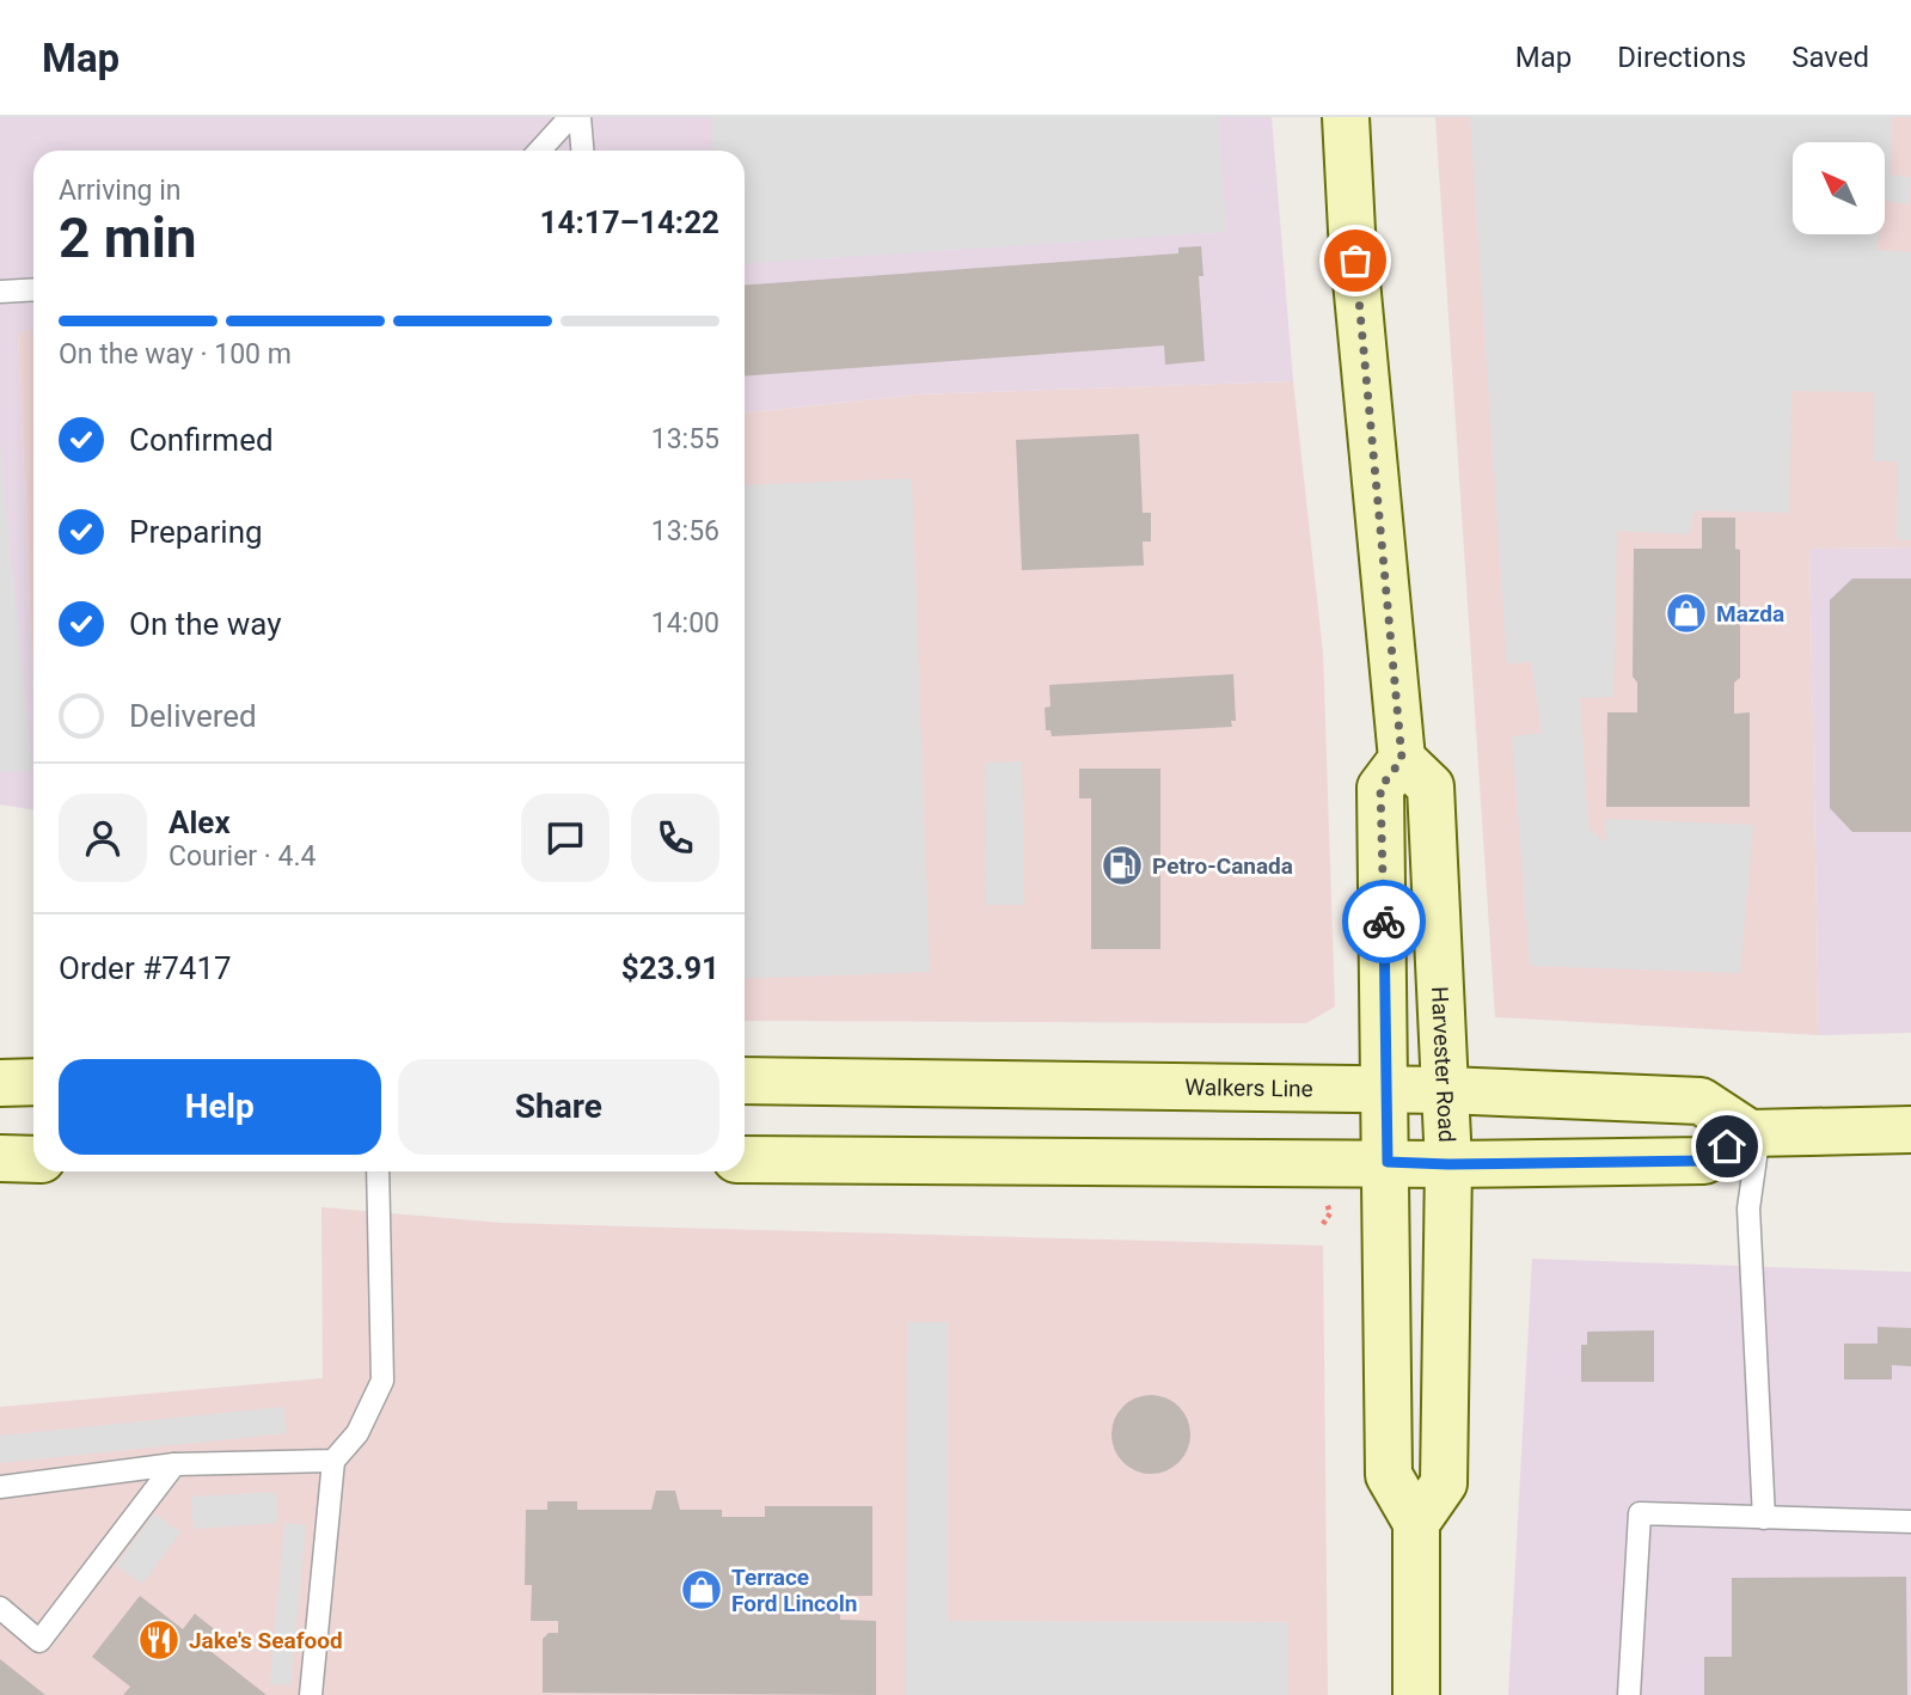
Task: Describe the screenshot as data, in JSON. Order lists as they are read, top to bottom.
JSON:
{
  "streets": {
    "main road": ["Harvester Road", "Walkers Line"]
  },
  "crossings": [
    ["Harvester Road", "Walkers Line"]
  ],
  "places": {
    "shop": ["Mazda", "Terrace Ford Lincoln"],
    "fuel station": ["Petro-Canada"],
    "restaurant": ["Jake's Seafood"]
  },
  "north": "top left",
  "page": {
    "header": "Map",
    "nav": ["Map", "Directions", "Saved"],
    "heading": ["2 min", "Arriving in", "14:17–14:22"],
    "panel": [
      "Alex",
      "Courier · 4.4",
      "Order #7417",
      "$23.91"
    ],
    "bar": "On the way · 100 m",
    "list": [
      ["Confirmed", "13:55"],
      ["Preparing", "13:56"],
      ["On the way", "14:00"],
      "Delivered"
    ],
    "buttons": ["Help", "Share"]
  }
}
